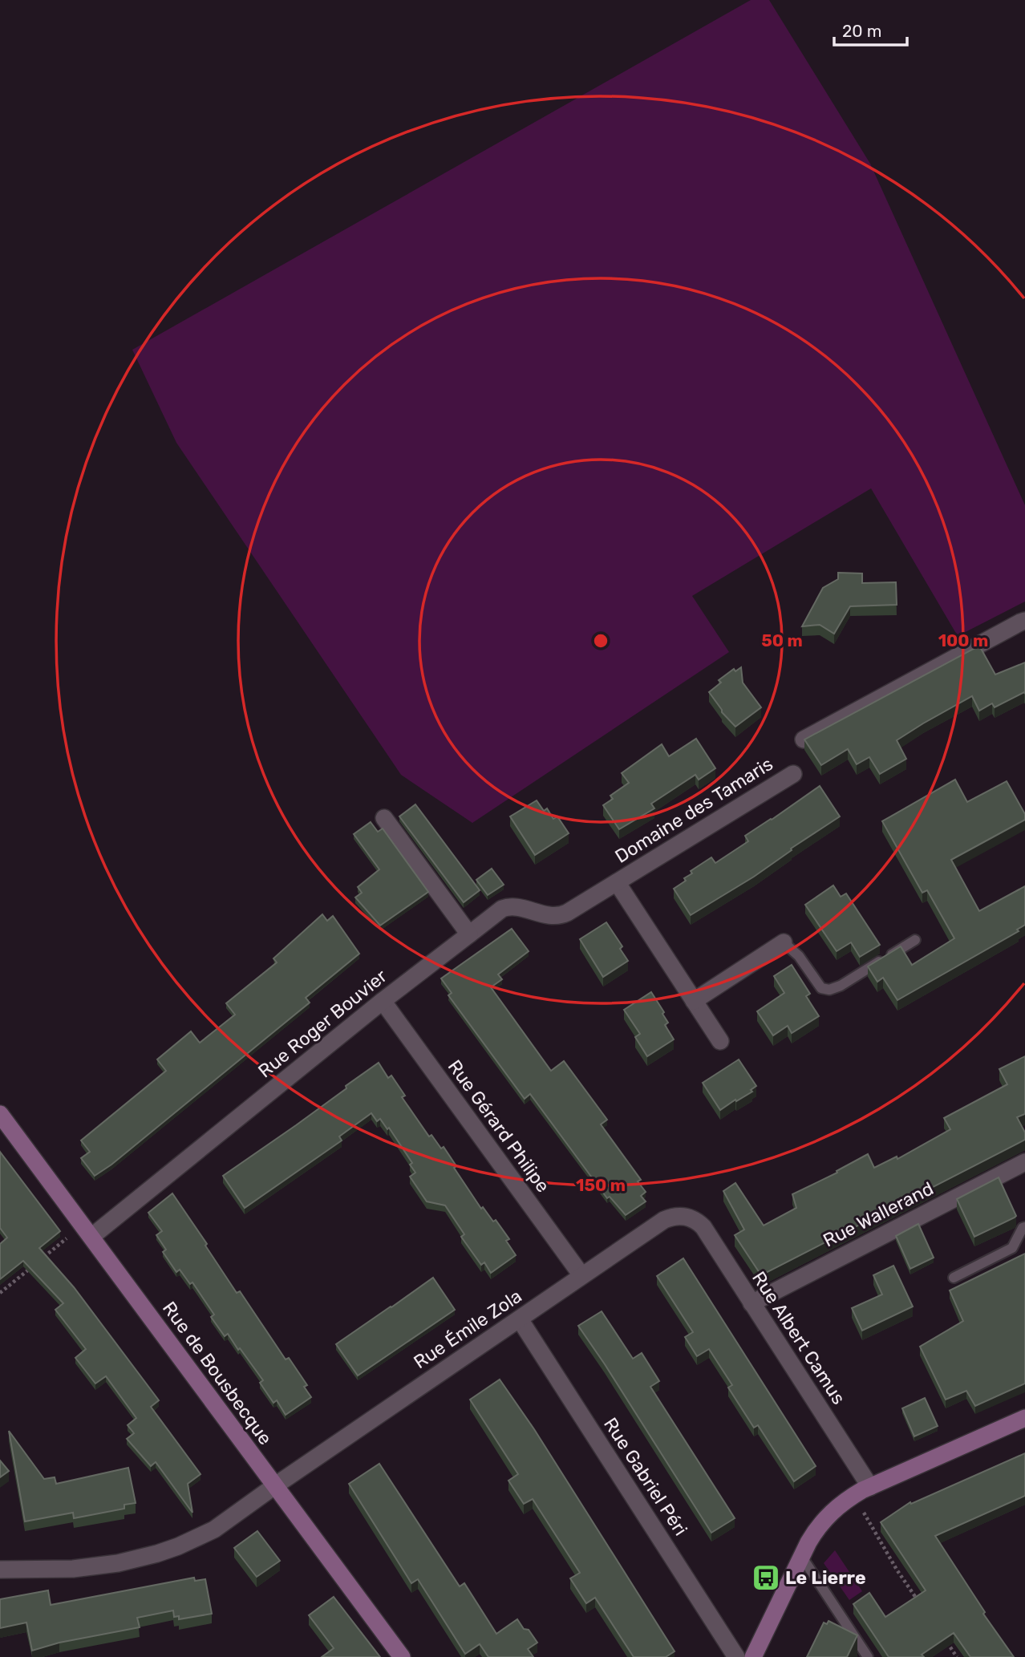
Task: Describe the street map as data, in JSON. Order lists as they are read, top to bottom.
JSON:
{
  "streets": {
    "street": [
      "Domaine des Tamaris",
      "Rue Roger Bouvier",
      "Rue Gérard Philipe",
      "Rue Wallerand",
      "Rue Émile Zola",
      "Rue Albert Camus",
      "Rue de Bousbecque",
      "Rue Gabriel Péri"
    ]
  },
  "crossings": [
    ["Domaine des Tamaris", "Rue Roger Bouvier"],
    ["Rue Roger Bouvier", "Rue Gérard Philipe"],
    ["Rue Roger Bouvier", "Rue de Bousbecque"],
    ["Rue Gérard Philipe", "Rue Émile Zola"],
    ["Rue Wallerand", "Rue Albert Camus"],
    ["Rue Émile Zola", "Rue Albert Camus"],
    ["Rue Émile Zola", "Rue de Bousbecque"],
    ["Rue Émile Zola", "Rue Gabriel Péri"]
  ],
  "places": {
    "bus stop": ["Le Lierre"]
  },
  "scale_bar": "20 m",
  "rings": ["50 m", "100 m", "150 m"]
}
